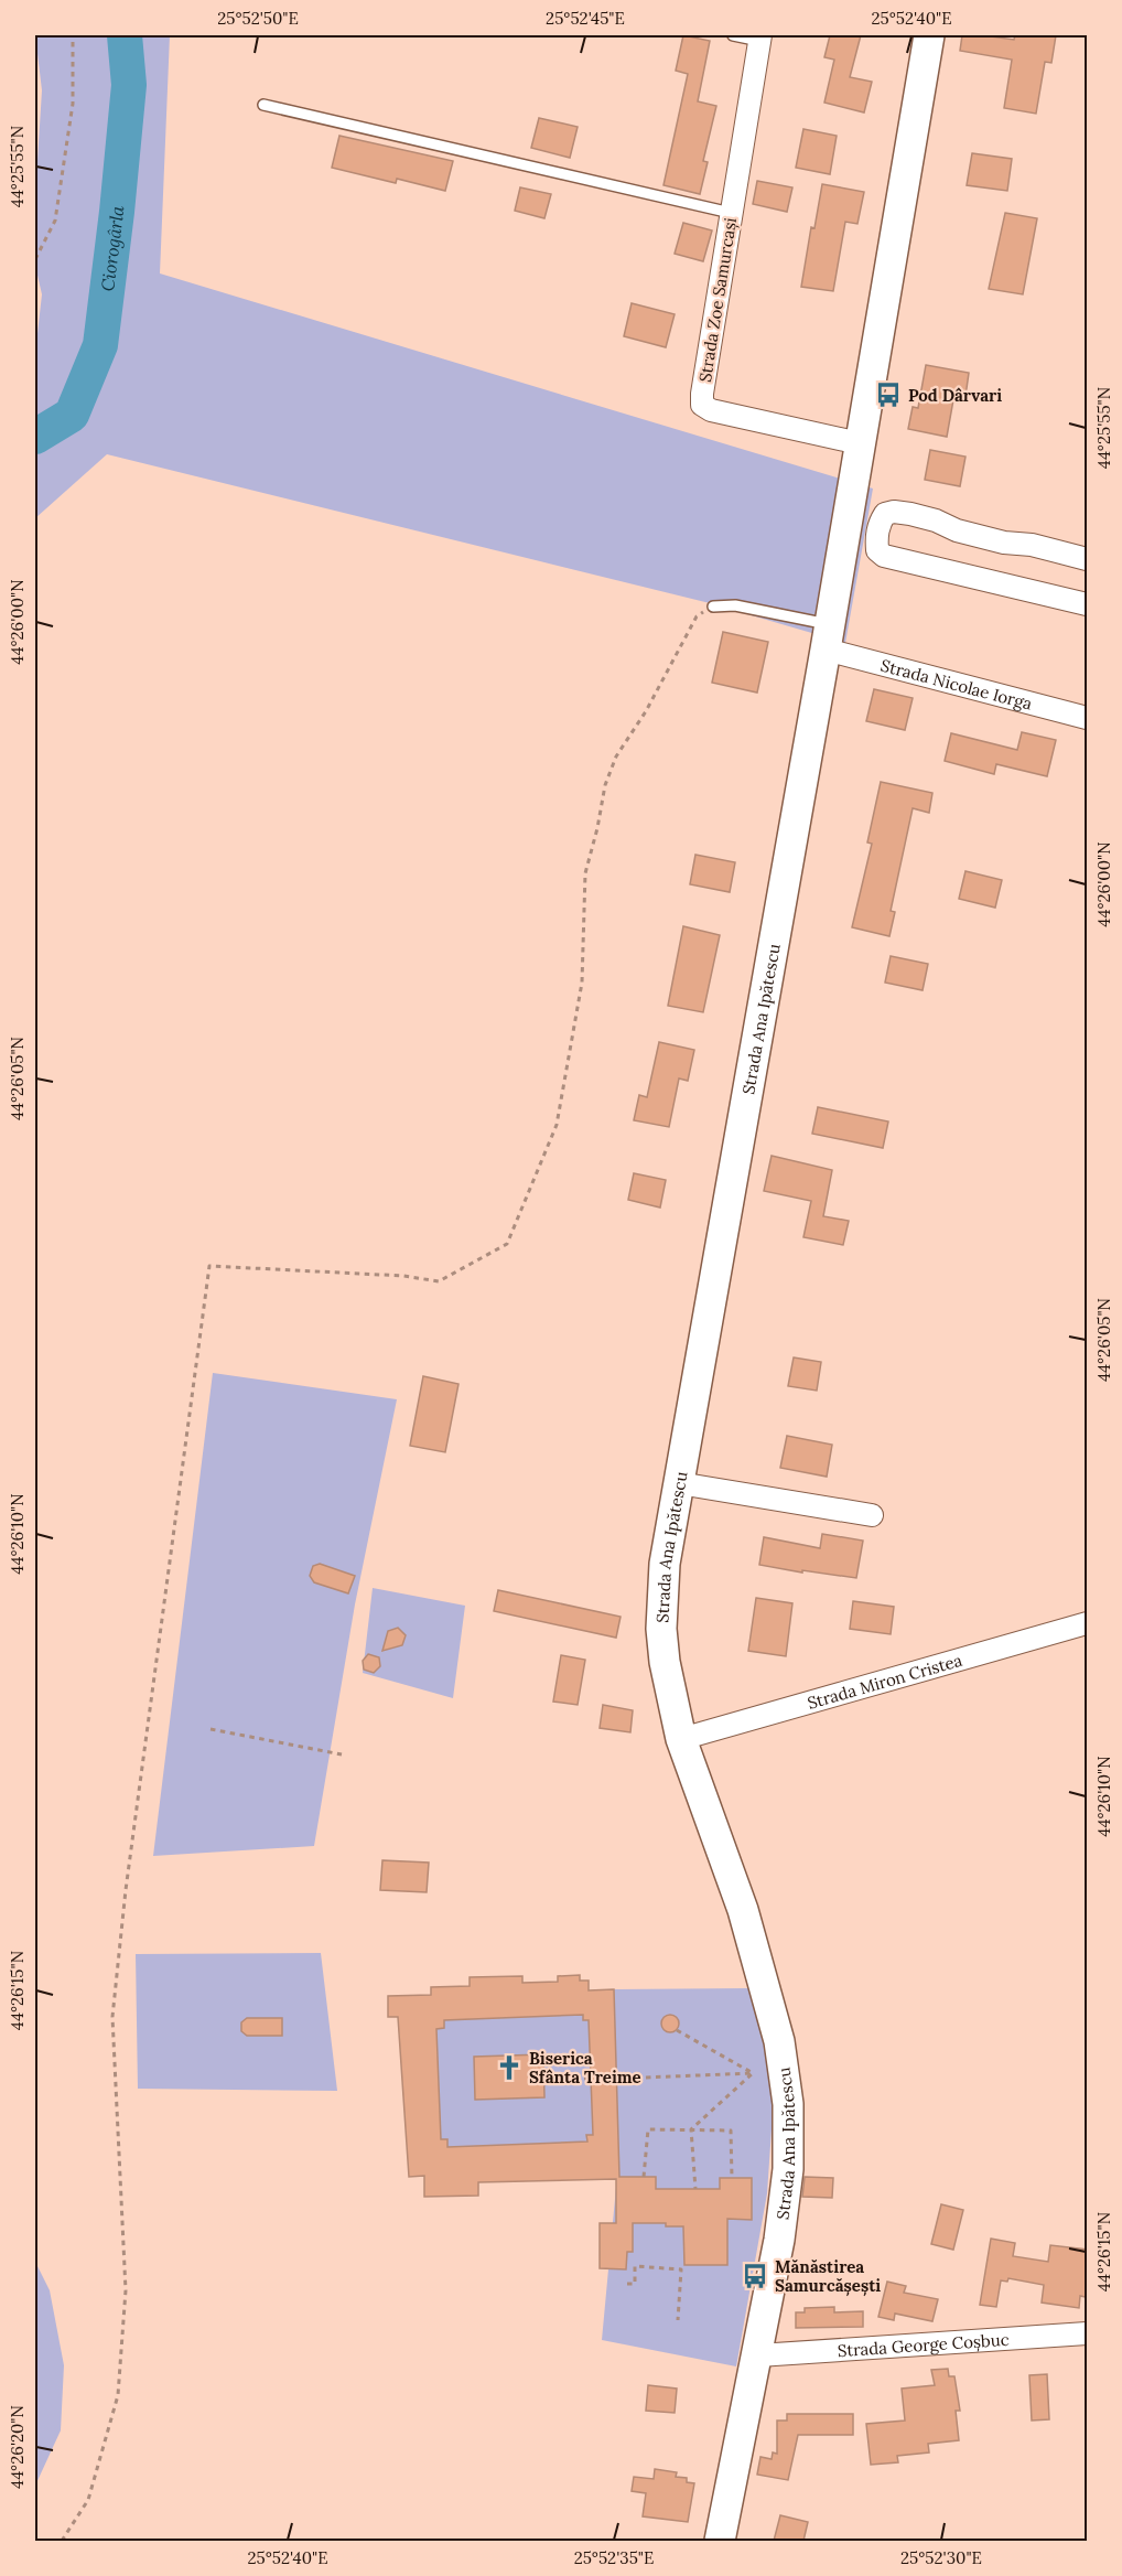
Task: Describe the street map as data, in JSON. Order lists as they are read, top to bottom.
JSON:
{
  "streets": {
    "main road": ["Strada Ana Ipătescu"],
    "street": [
      "Strada Zoe Samurcași",
      "Strada Nicolae Iorga",
      "Strada Miron Cristea",
      "Strada George Coșbuc"
    ]
  },
  "crossings": [
    ["Strada Zoe Samurcași", "Strada Ana Ipătescu"],
    ["Strada Nicolae Iorga", "Strada Ana Ipătescu"],
    ["Strada Ana Ipătescu", "Strada Miron Cristea"],
    ["Strada Ana Ipătescu", "Strada George Coșbuc"]
  ],
  "water": ["Ciorogârla"],
  "places": {
    "bus stop": ["Pod Dârvari", "Mănăstirea Samurcășești"],
    "church": ["Biserica Sfânta Treime"]
  },
  "coordinates": [
    "25°52'50\"E",
    "25°52'45\"E",
    "25°52'40\"E",
    "44°25'55\"N",
    "44°26'00\"N",
    "44°26'05\"N",
    "44°26'10\"N",
    "44°26'15\"N",
    "44°26'20\"N",
    "25°52'35\"E",
    "25°52'30\"E"
  ]
}
